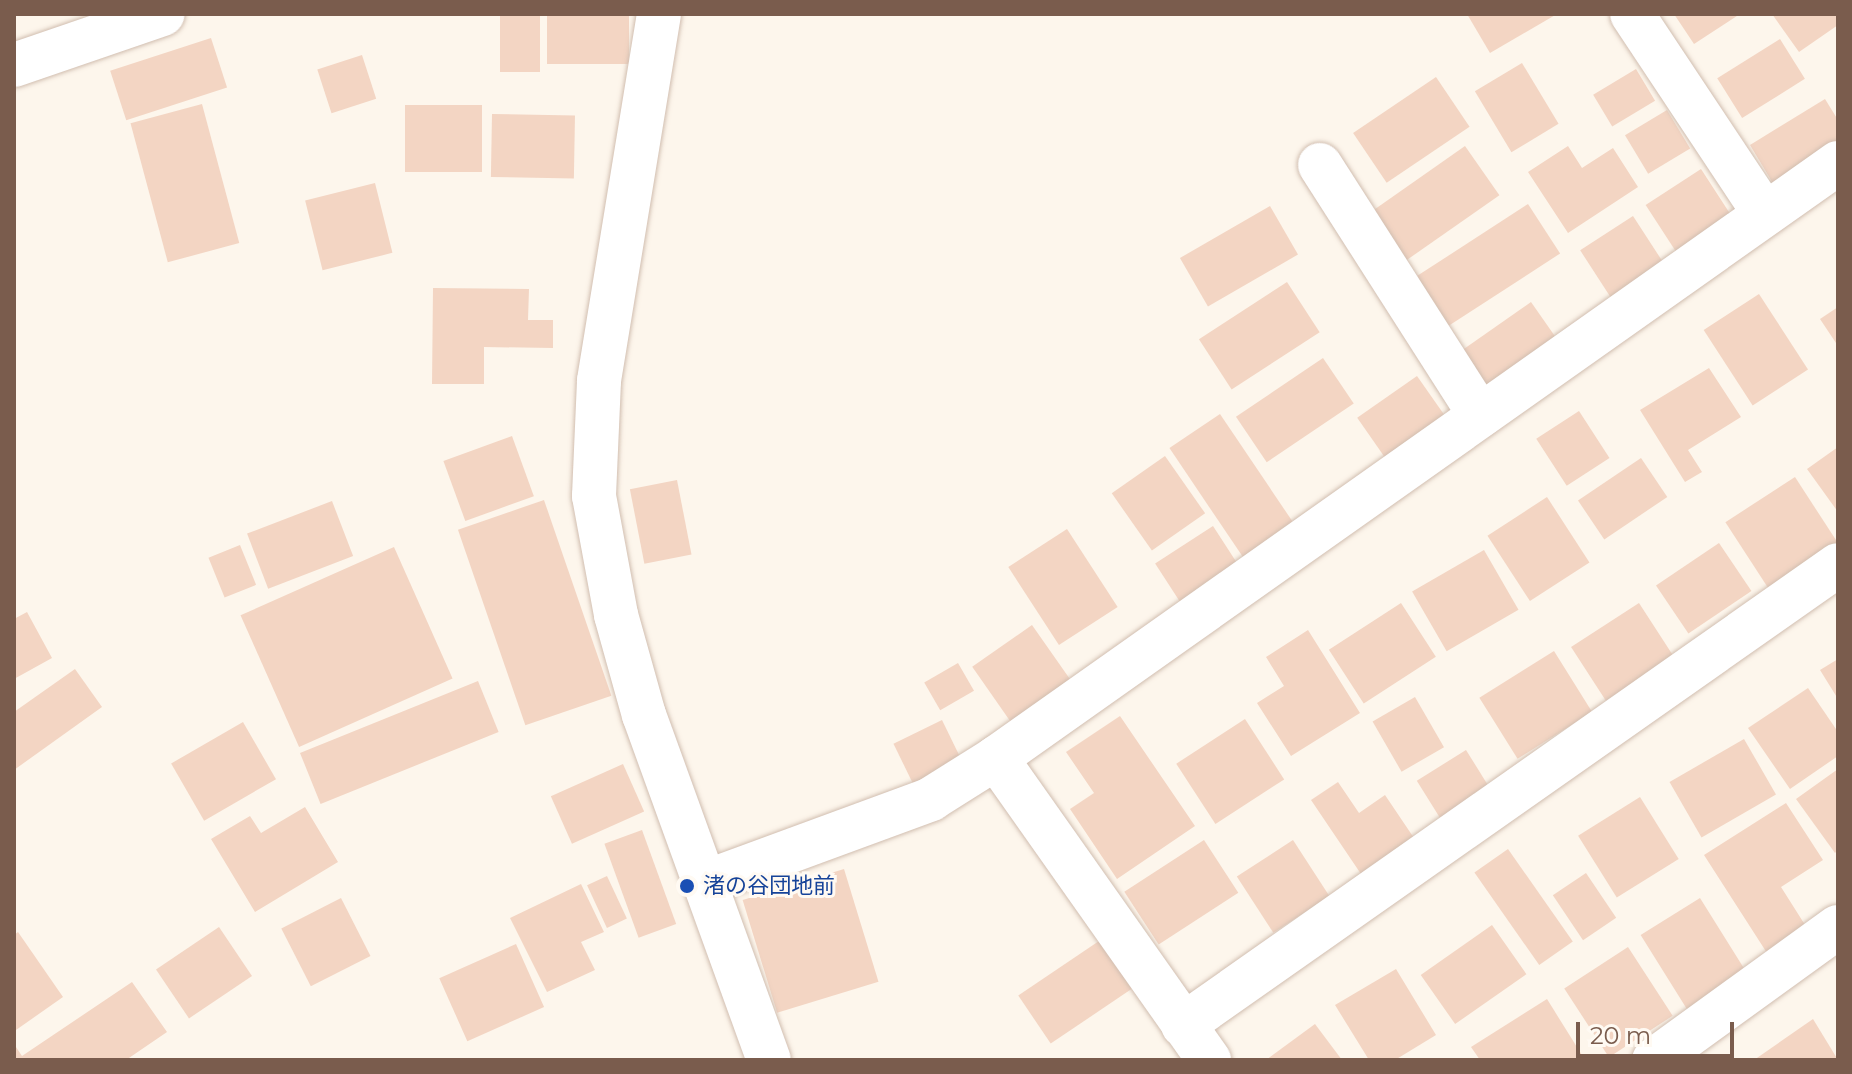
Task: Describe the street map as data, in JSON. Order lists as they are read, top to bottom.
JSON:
{
  "places": ["渚の谷団地前"],
  "scale_bar": "20 m"
}
